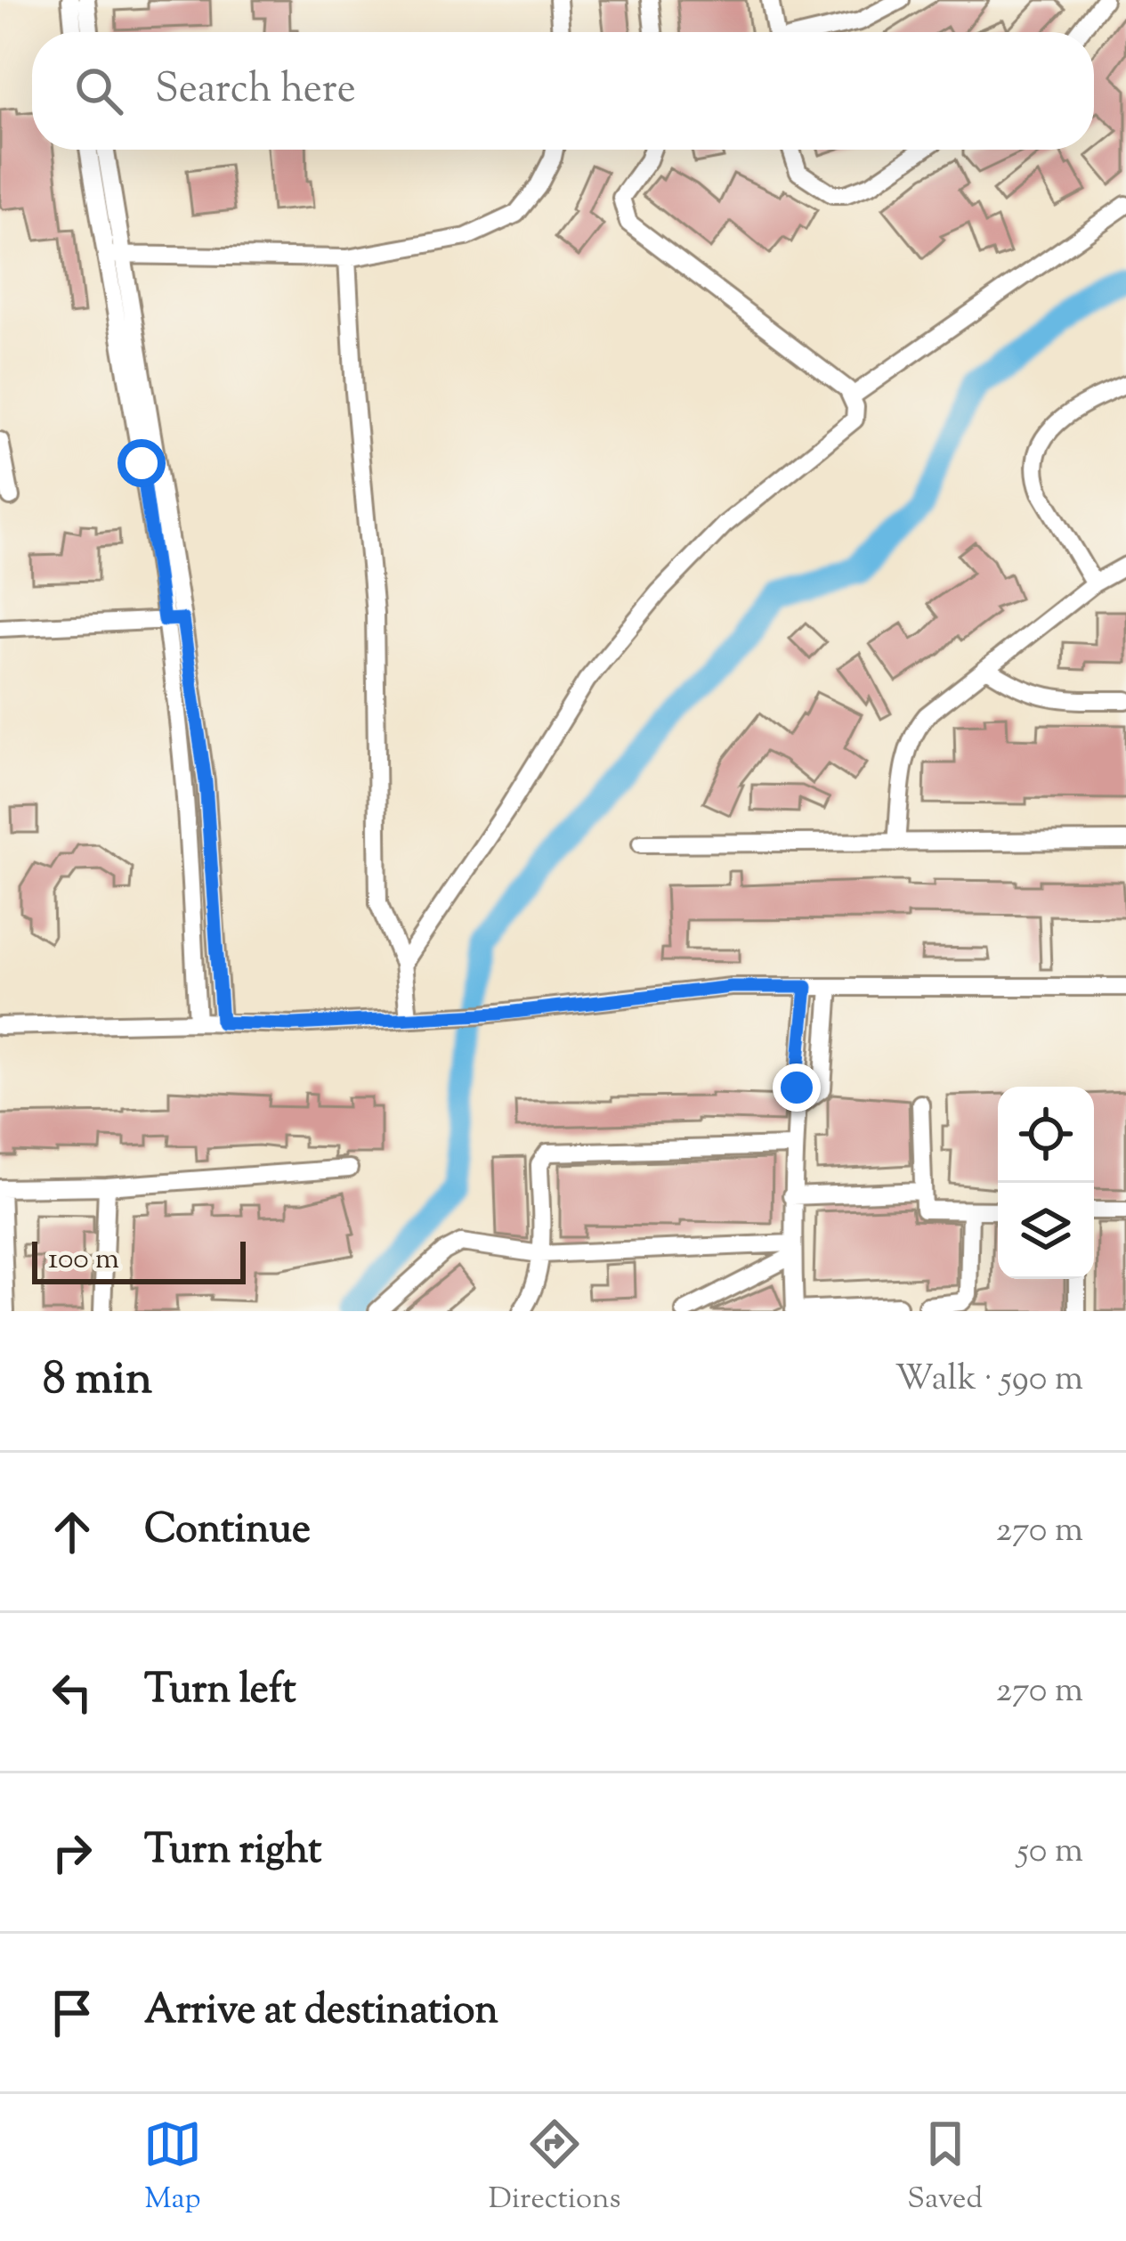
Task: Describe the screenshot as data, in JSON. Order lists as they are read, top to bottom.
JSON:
{
  "scale_bar": "100 m",
  "page": {
    "search": "Search here",
    "scale": "100 m",
    "heading": ["8 min", "Walk · 590 m"],
    "list": [
      ["Continue", "270 m"],
      ["Turn left", "270 m"],
      ["Turn right", "50 m"],
      "Arrive at destination"
    ],
    "nav": ["Map", "Directions", "Saved"]
  }
}
